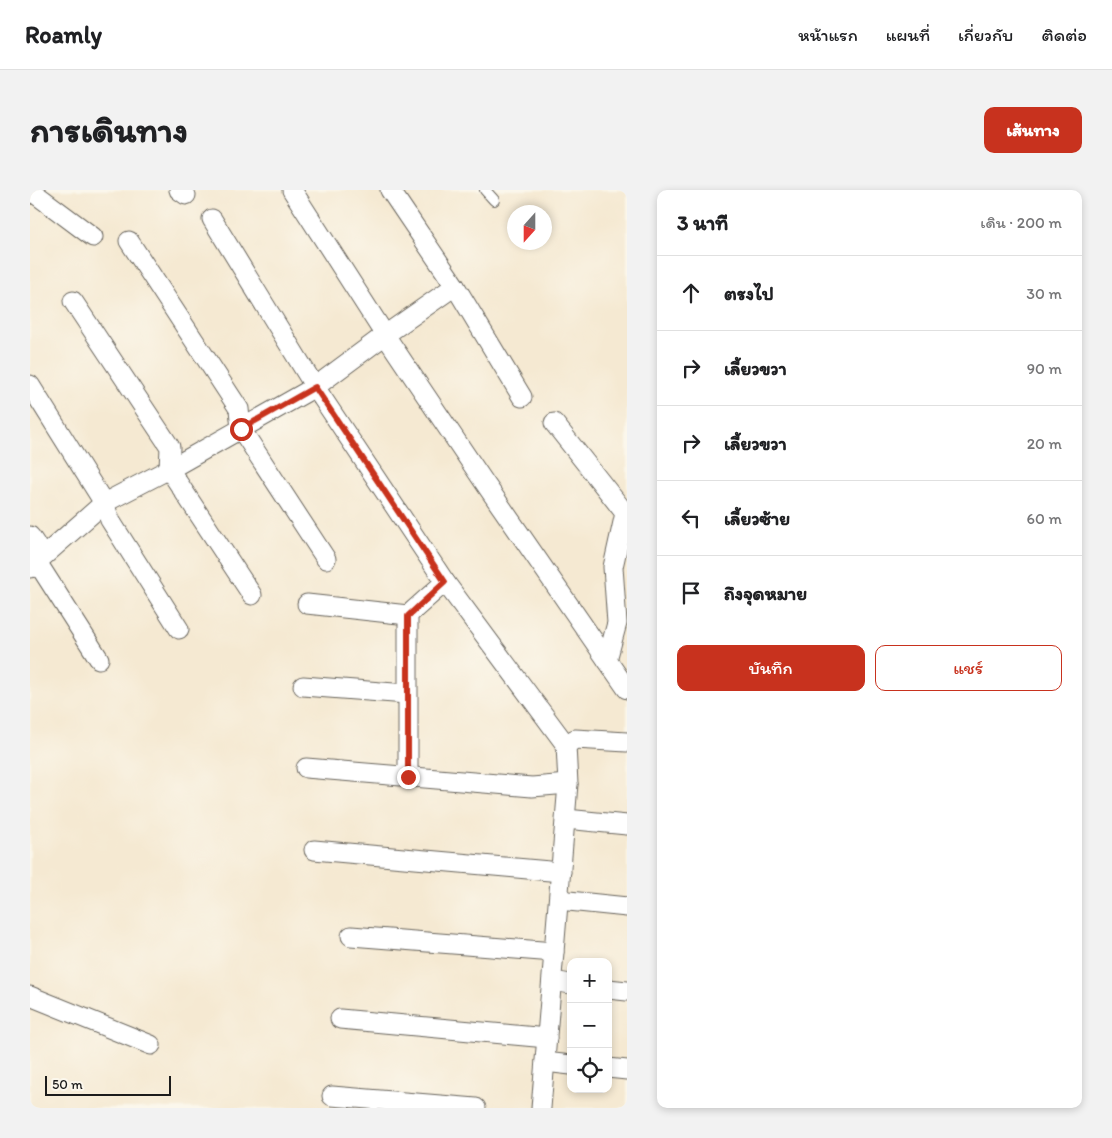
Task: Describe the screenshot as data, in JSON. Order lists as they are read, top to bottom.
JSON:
{
  "scale_bar": "50 m",
  "north": "bottom",
  "page": {
    "header": "Roamly",
    "nav": [
      "หน้าแรก",
      "แผนที่",
      "เกี่ยวกับ",
      "ติดต่อ"
    ],
    "buttons": [
      "เส้นทาง",
      ["บันทึก", "แชร์"]
    ],
    "title": "การเดินทาง",
    "heading": ["3 นาที", "เดิน · 200 m"],
    "list": [
      ["ตรงไป", "30 m"],
      ["เลี้ยวขวา", "90 m"],
      ["เลี้ยวขวา", "20 m"],
      ["เลี้ยวซ้าย", "60 m"],
      "ถึงจุดหมาย"
    ],
    "map_buttons": ["+", "−"],
    "scale": "50 m"
  }
}
